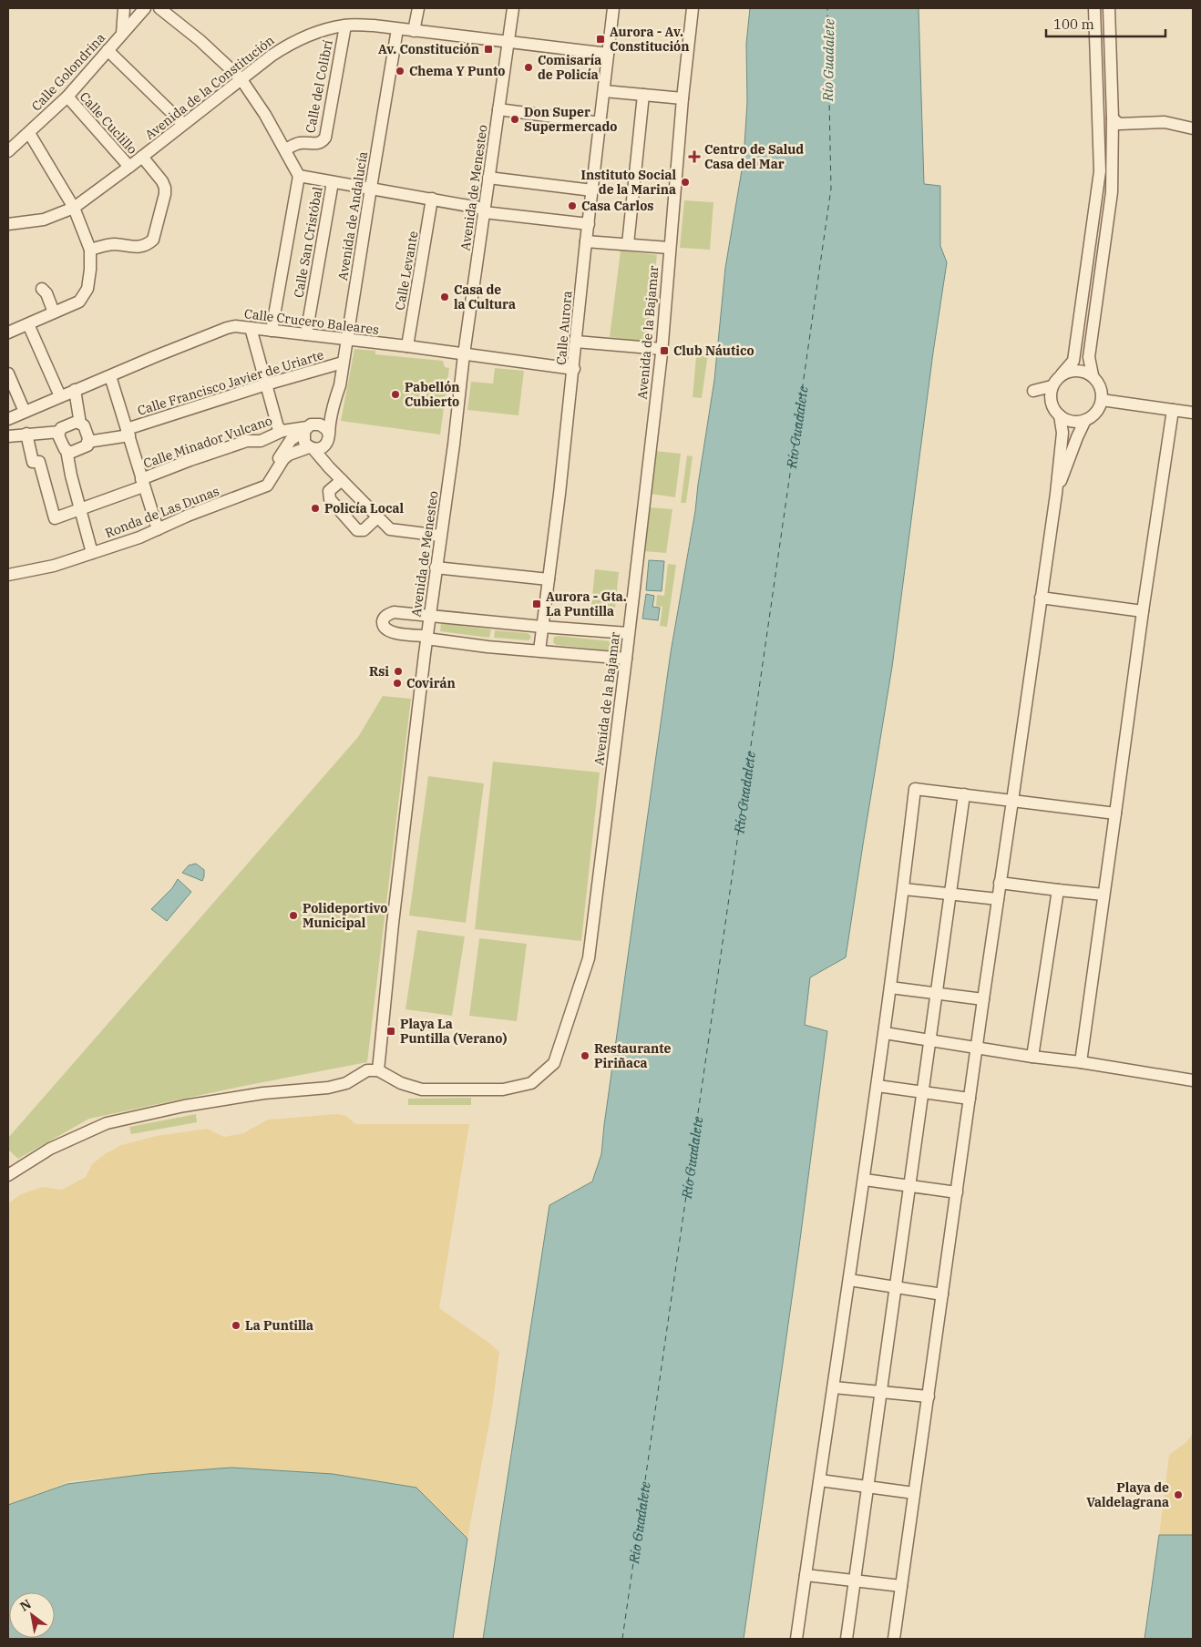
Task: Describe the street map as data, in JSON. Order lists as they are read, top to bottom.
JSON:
{
  "streets": {
    "street": [
      "Calle Golondrina",
      "Calle del Colibrí",
      "Avenida de la Constitución",
      "Calle Cuclillo",
      "Avenida de Menesteo",
      "Avenida de Andalucía",
      "Calle San Cristóbal",
      "Calle Levante",
      "Calle Crucero Baleares",
      "Calle Aurora",
      "Avenida de la Bajamar",
      "Calle Francisco Javier de Uriarte",
      "Calle Minador Vulcano",
      "Ronda de Las Dunas"
    ]
  },
  "crossings": [
    ["Calle Golondrina", "Calle Cuclillo"],
    ["Calle del Colibrí", "Avenida de la Constitución"],
    ["Avenida de la Constitución", "Calle Cuclillo"],
    ["Avenida de la Constitución", "Avenida de Menesteo"],
    ["Avenida de la Constitución", "Avenida de Andalucía"],
    ["Avenida de la Constitución", "Calle Aurora"],
    ["Avenida de Menesteo", "Calle Crucero Baleares"],
    ["Avenida de Menesteo", "Avenida de la Bajamar"],
    ["Avenida de Andalucía", "Calle Crucero Baleares"],
    ["Avenida de Andalucía", "Calle Francisco Javier de Uriarte"],
    ["Avenida de Andalucía", "Calle Minador Vulcano"],
    ["Calle San Cristóbal", "Calle Crucero Baleares"],
    ["Calle Levante", "Calle Crucero Baleares"],
    ["Calle Crucero Baleares", "Calle Aurora"]
  ],
  "water": ["Río Guadalete"],
  "places": {
    "transit": [
      "Aurora - Av. Constitución",
      "Av. Constitución",
      "Club Náutico",
      "Aurora - Gta. La Puntilla",
      "Playa La Puntilla (Verano)"
    ],
    "other": [
      "Comisaría de Policía",
      "Chema Y Punto",
      "Don Super Supermercado",
      "Instituto Social de la Marina",
      "Casa Carlos",
      "Casa de la Cultura",
      "Pabellón Cubierto",
      "Policía Local",
      "Rsi",
      "Covirán",
      "Polideportivo Municipal",
      "Restaurante Piriñaca",
      "La Puntilla",
      "Playa de Valdelagrana"
    ],
    "health": ["Centro de Salud Casa del Mar"]
  },
  "scale_bar": "100 m",
  "north": "top left"
}
